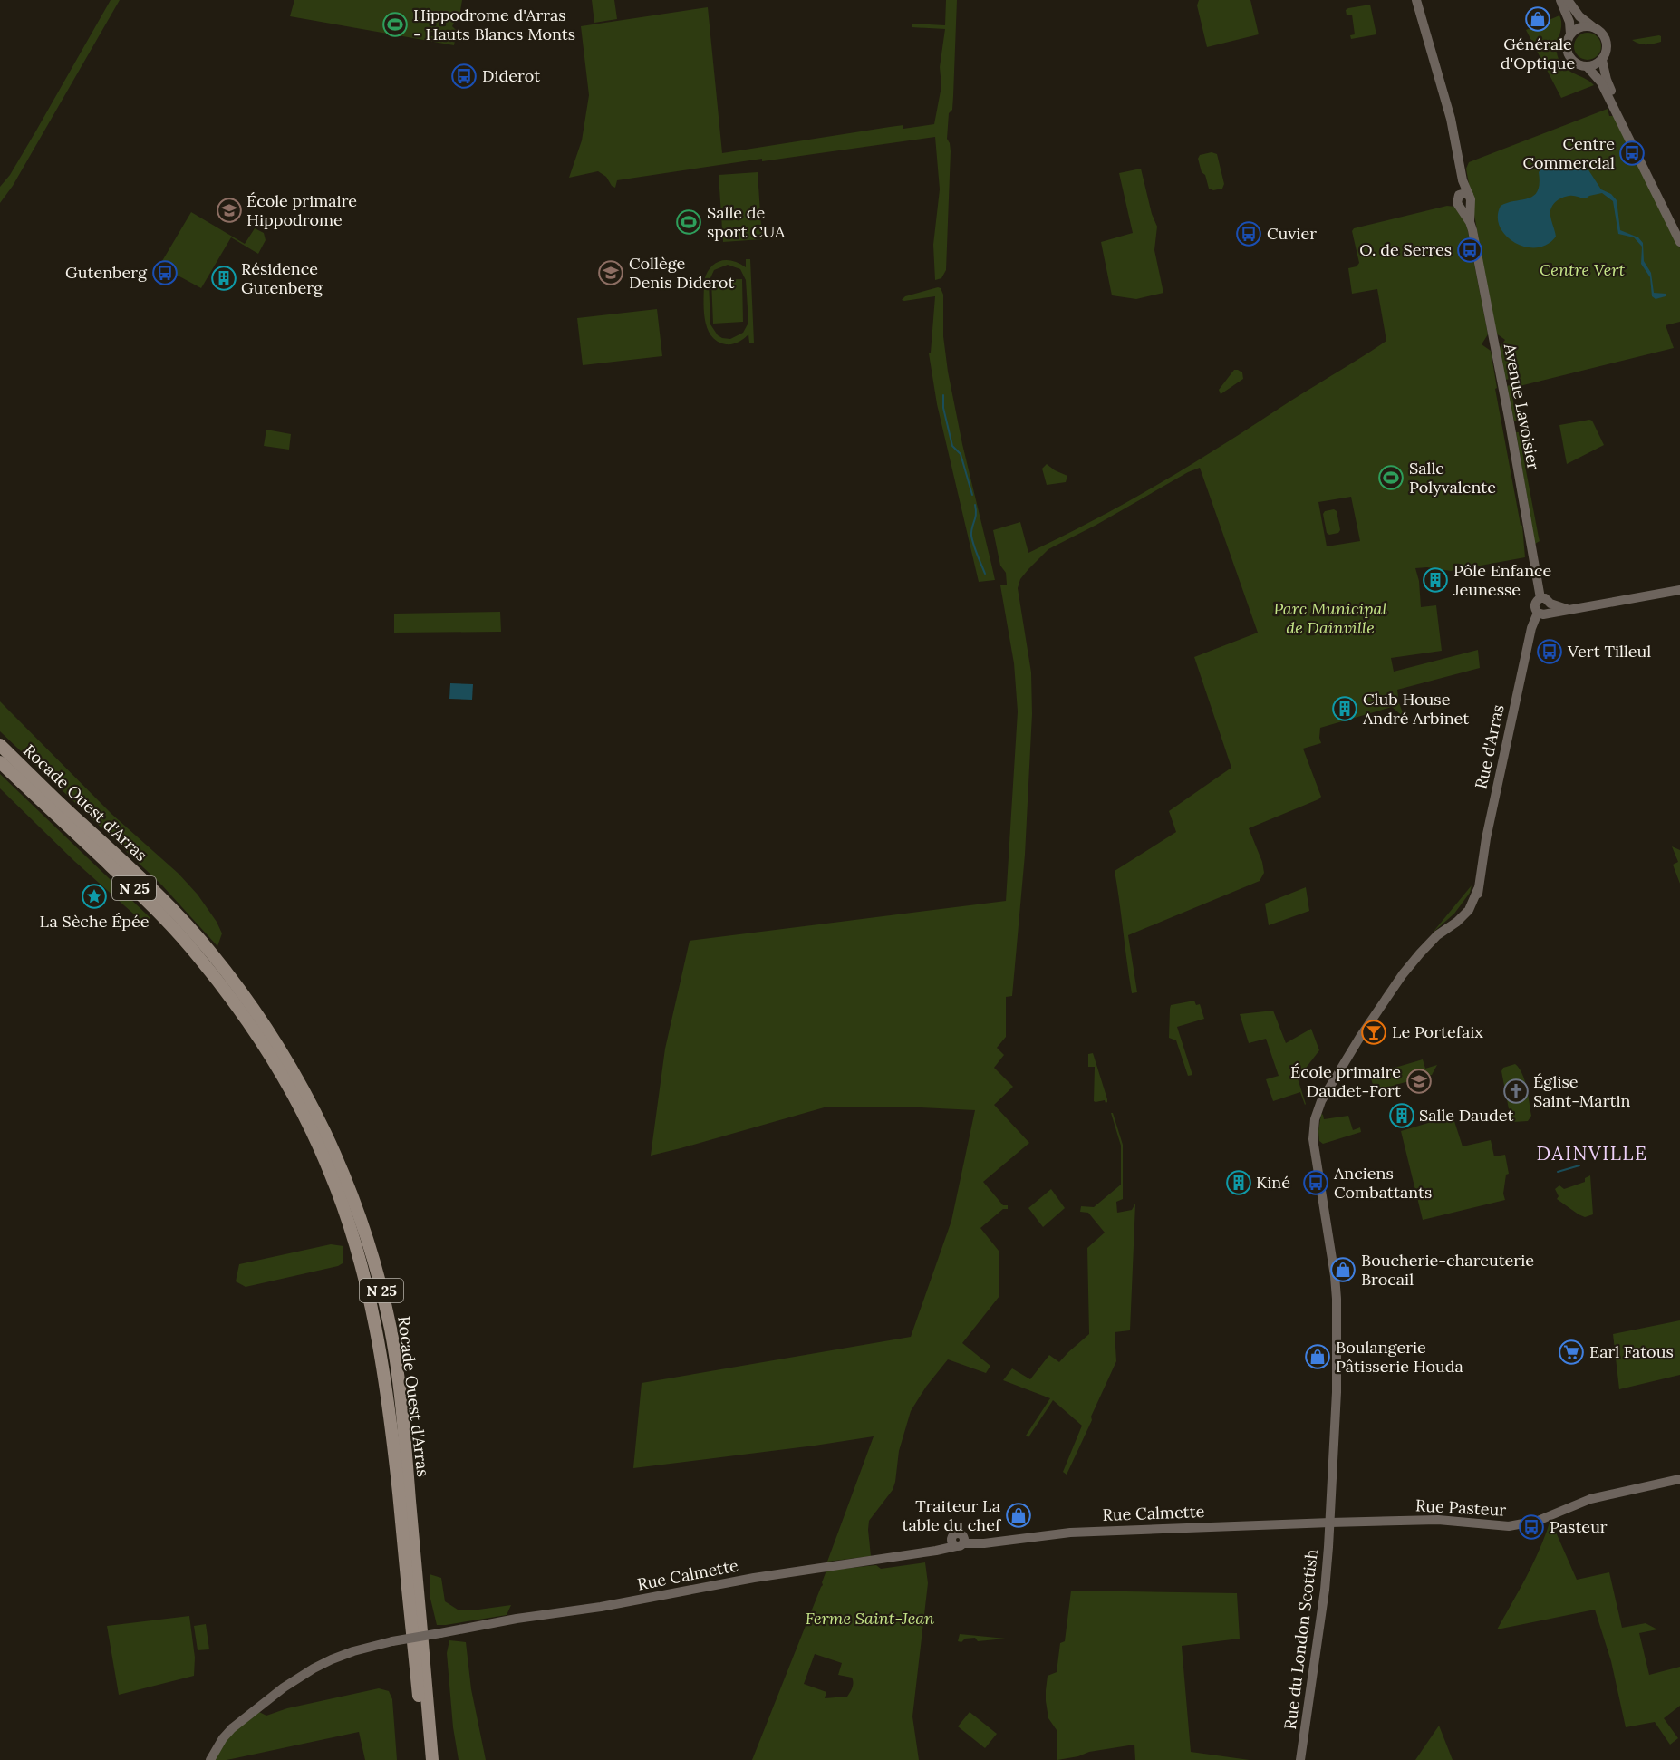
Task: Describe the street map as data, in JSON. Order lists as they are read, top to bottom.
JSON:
{
  "streets": {
    "highway": ["Rocade Ouest d'Arras", "N 25"],
    "main road": [
      "Avenue Lavoisier",
      "Rue d'Arras",
      "Rue Pasteur",
      "Rue Calmette",
      "Rue du London Scottish"
    ]
  },
  "crossings": [
    ["Avenue Lavoisier", "Rue d'Arras"],
    ["Rue d'Arras", "Rue du London Scottish"],
    ["Rue Pasteur", "Rue Calmette"],
    ["Rue Pasteur", "Rue du London Scottish"],
    ["Rue Calmette", "Rue du London Scottish"]
  ],
  "districts": ["DAINVILLE"],
  "parks": ["Centre Vert", "Parc Municipal de Dainville", "Ferme Saint-Jean"],
  "places": {
    "shop": [
      "Générale d'Optique",
      "Boucherie-charcuterie Brocail",
      "Boulangerie Pâtisserie Houda",
      "Traiteur La table du chef"
    ],
    "sports": ["Hippodrome d'Arras - Hauts Blancs Monts", "Salle de sport CUA", "Salle Polyvalente"],
    "bus stop": [
      "Diderot",
      "Centre Commercial",
      "Cuvier",
      "O. de Serres",
      "Gutenberg",
      "Vert Tilleul",
      "Anciens Combattants",
      "Pasteur"
    ],
    "school or university": ["École primaire Hippodrome", "Collège Denis Diderot", "École primaire Daudet-Fort"],
    "building": [
      "Résidence Gutenberg",
      "Pôle Enfance Jeunesse",
      "Club House André Arbinet",
      "Salle Daudet",
      "Kiné"
    ],
    "place": ["La Sèche Épée"],
    "bar": ["Le Portefaix"],
    "church": ["Église Saint-Martin"],
    "supermarket": ["Earl Fatous"]
  }
}
